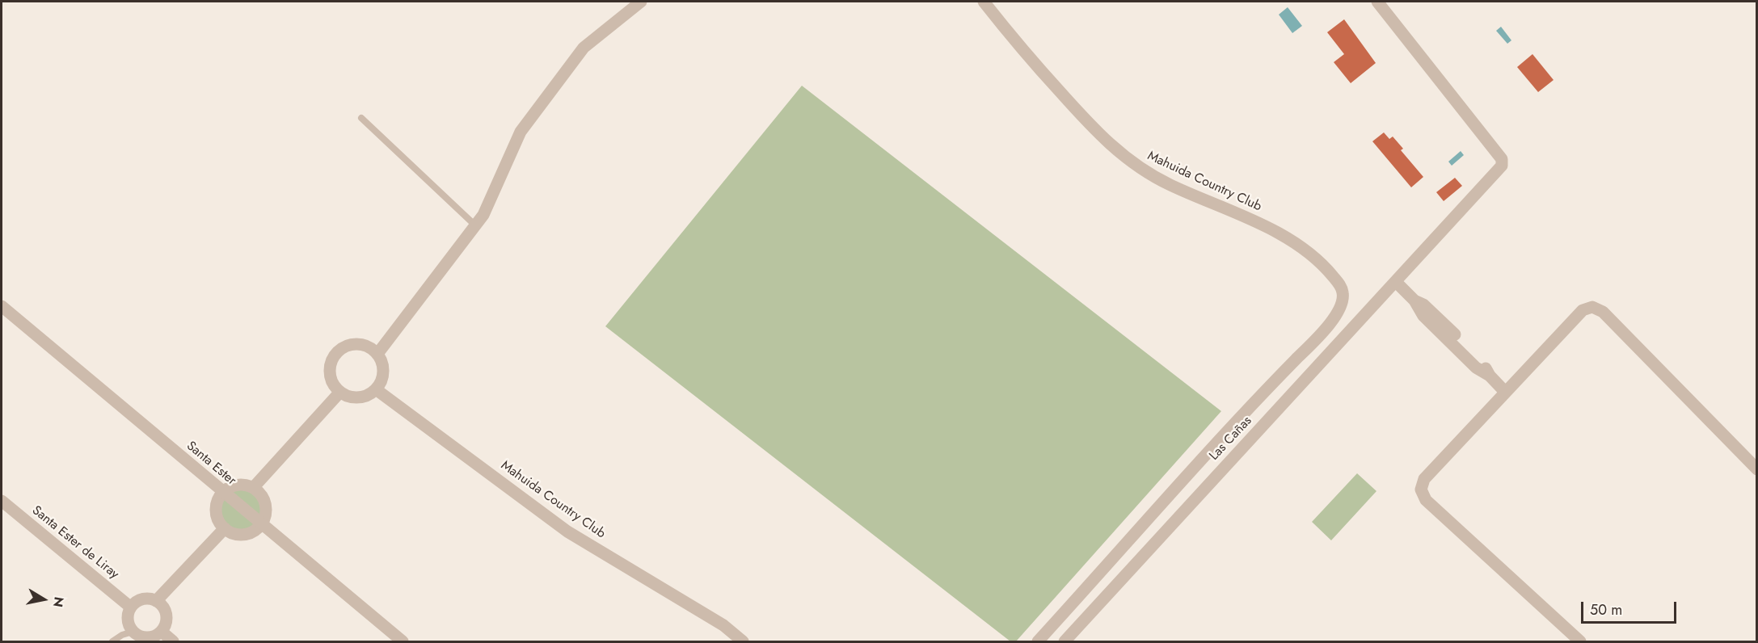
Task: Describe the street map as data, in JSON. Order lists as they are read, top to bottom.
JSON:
{
  "streets": {
    "street": [
      "Mahuida Country Club",
      "Las Cañas",
      "Santa Ester",
      "Santa Ester de Liray"
    ]
  },
  "scale_bar": "50 m",
  "north": "right"
}
